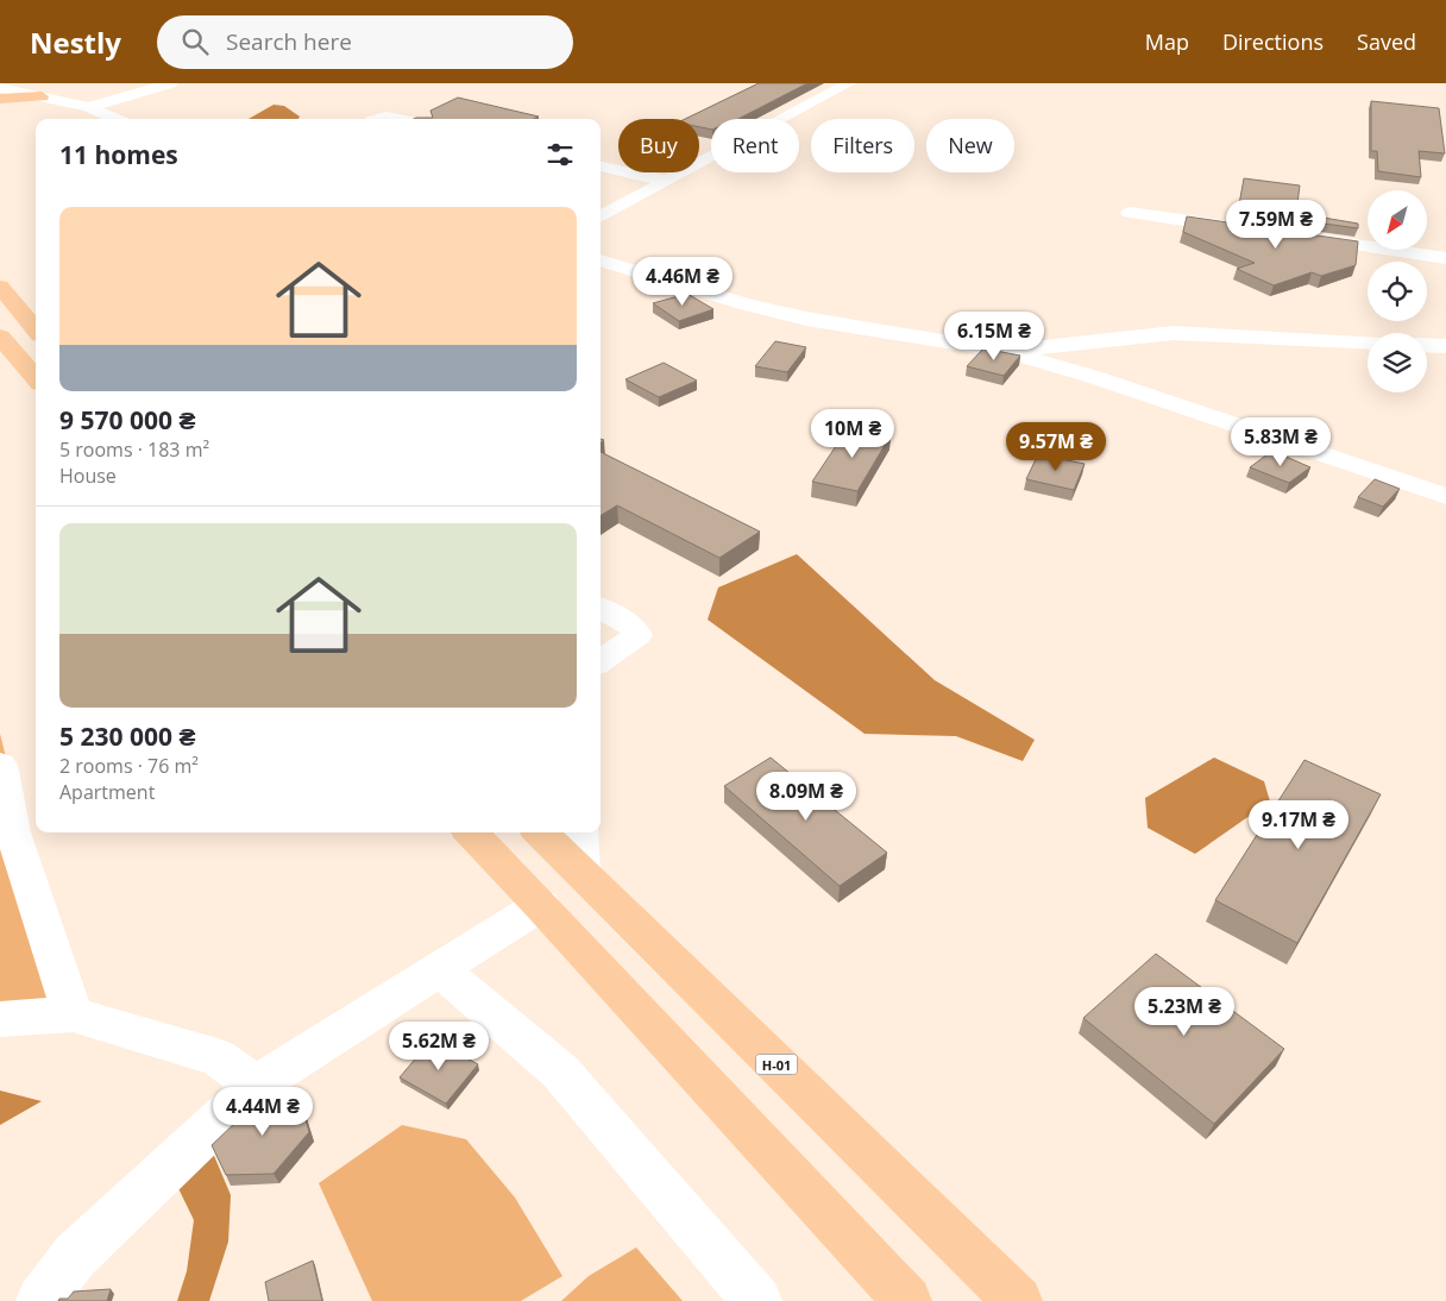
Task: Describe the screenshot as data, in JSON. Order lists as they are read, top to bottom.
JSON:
{
  "streets": {
    "main road": ["Н-01"]
  },
  "north": "bottom left",
  "page": {
    "header": "Nestly",
    "search": "Search here",
    "nav": ["Map", "Directions", "Saved"],
    "chip": [
      "Buy",
      "Rent",
      "Filters",
      "New"
    ],
    "heading": "11 homes",
    "list": [
      {
        "name": "9 570 000 ₴",
        "note": "5 rooms · 183 m² · House"
      },
      {
        "name": "5 230 000 ₴",
        "note": "2 rooms · 76 m² · Apartment"
      }
    ],
    "price": [
      "7.59M ₴",
      "4.46M ₴",
      "6.15M ₴",
      "10M ₴",
      "5.83M ₴",
      "9.57M ₴",
      "8.09M ₴",
      "9.17M ₴",
      "5.23M ₴",
      "5.62M ₴",
      "4.44M ₴"
    ]
  }
}
